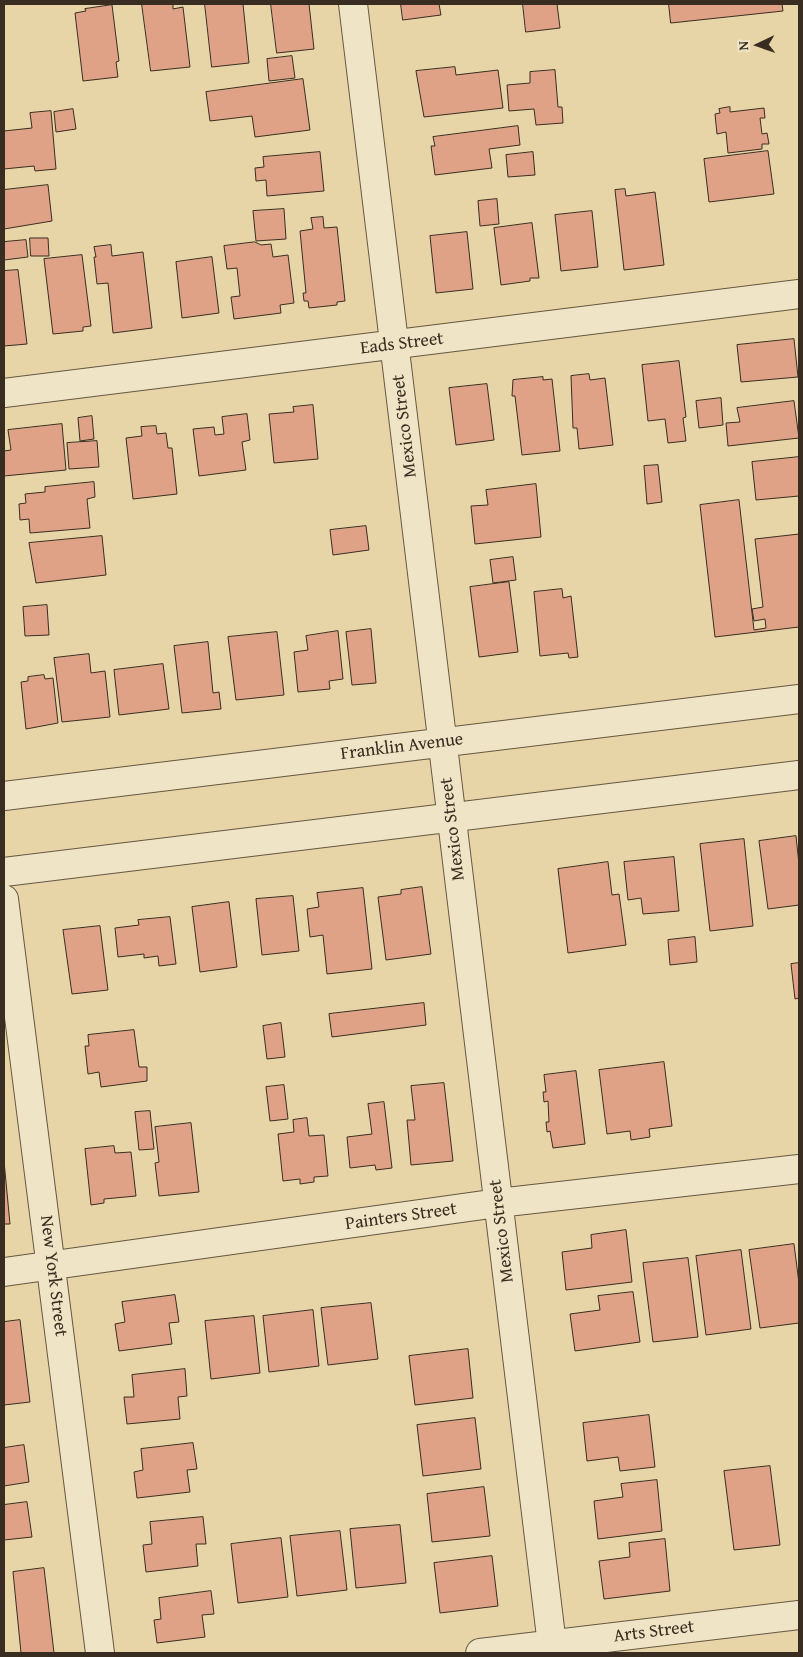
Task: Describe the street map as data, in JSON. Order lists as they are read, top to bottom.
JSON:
{
  "streets": {
    "street": [
      "Eads Street",
      "Mexico Street",
      "Franklin Avenue",
      "Painters Street",
      "New York Street",
      "Arts Street"
    ]
  },
  "crossings": [
    ["Eads Street", "Mexico Street"],
    ["Mexico Street", "Franklin Avenue"],
    ["Mexico Street", "Painters Street"],
    ["Mexico Street", "Arts Street"],
    ["Painters Street", "New York Street"]
  ],
  "north": "left"
}
